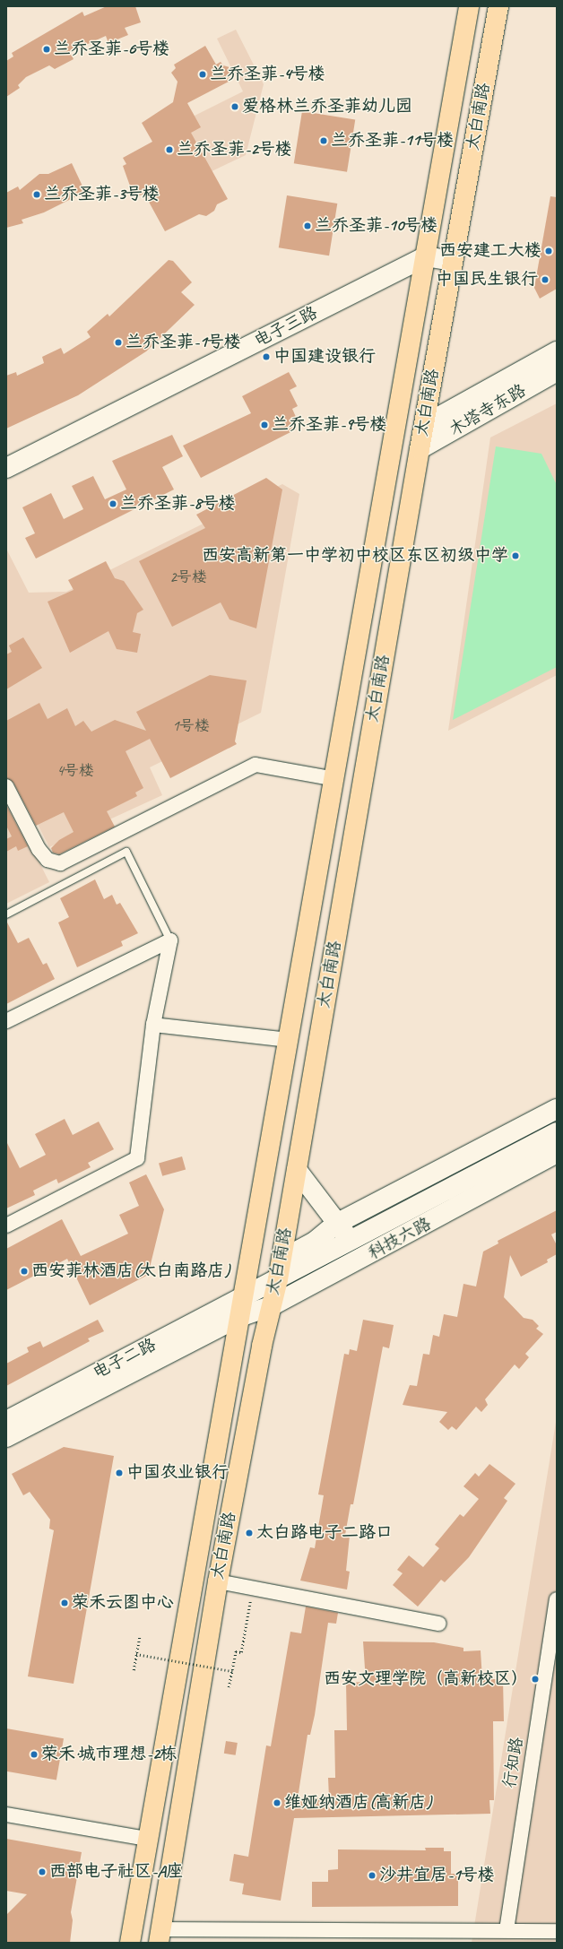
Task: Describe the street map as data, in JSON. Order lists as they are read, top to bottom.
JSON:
{
  "streets": {
    "main road": [
      "太白南路",
      "电子三路",
      "木塔寺东路",
      "科技六路",
      "电子二路"
    ],
    "street": ["行知路"]
  },
  "crossings": [
    ["太白南路", "电子三路"],
    ["太白南路", "木塔寺东路"],
    ["太白南路", "科技六路"],
    ["太白南路", "电子二路"],
    ["科技六路", "电子二路"]
  ],
  "places": [
    "兰乔圣菲-6号楼",
    "兰乔圣菲-4号楼",
    "爱格林兰乔圣菲幼儿园",
    "兰乔圣菲-11号楼",
    "兰乔圣菲-2号楼",
    "兰乔圣菲-3号楼",
    "兰乔圣菲-10号楼",
    "西安建工大楼",
    "中国民生银行",
    "兰乔圣菲-1号楼",
    "中国建设银行",
    "兰乔圣菲-9号楼",
    "兰乔圣菲-8号楼",
    "西安高新第一中学初中校区东区初级中学",
    "西安菲林酒店(太白南路店)",
    "中国农业银行",
    "太白路电子二路口",
    "荣禾云图中心",
    "西安文理学院（高新校区）",
    "荣禾·城市理想-2栋",
    "维娅纳酒店(高新店)",
    "西部电子社区-A座",
    "沙井宜居-1号楼"
  ],
  "house_numbers": ["2号楼", "1号楼", "4号楼"]
}
